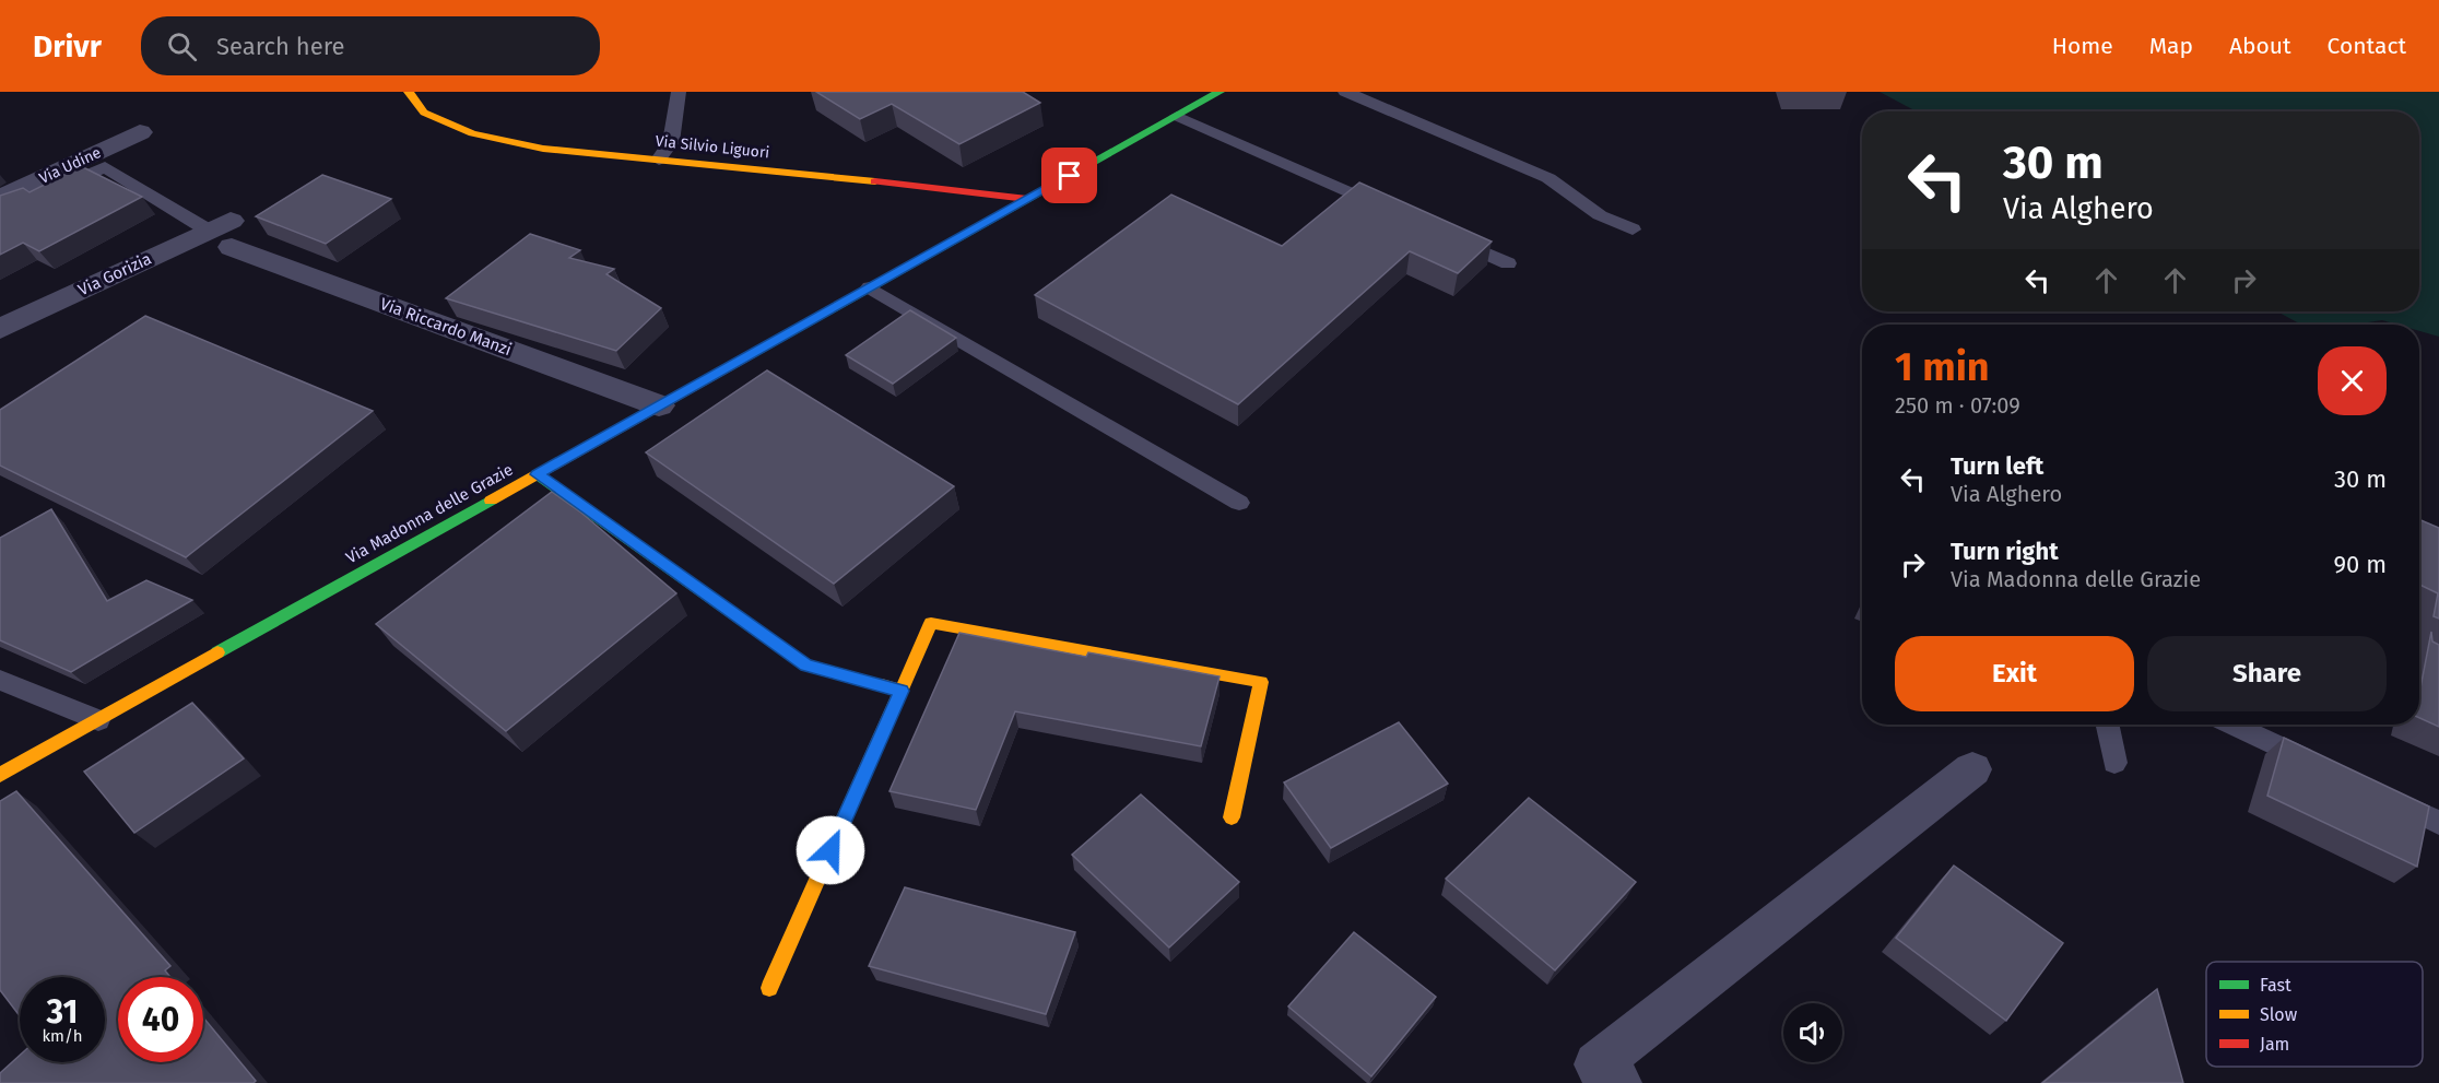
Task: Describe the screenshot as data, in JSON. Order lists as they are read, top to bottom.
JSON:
{
  "streets": {
    "street": [
      "Via Silvio Liguori",
      "Via Udine",
      "Via Gorizia",
      "Via Riccardo Manzi",
      "Via Madonna delle Grazie"
    ]
  },
  "crossings": [
    ["Via Silvio Liguori", "Via Madonna delle Grazie"],
    ["Via Gorizia", "Via Riccardo Manzi"],
    ["Via Riccardo Manzi", "Via Madonna delle Grazie"]
  ],
  "legend": ["Fast", "Slow", "Jam"],
  "page": {
    "header": "Drivr",
    "search": "Search here",
    "nav": [
      "Home",
      "Map",
      "About",
      "Contact"
    ],
    "turn": ["30 m", "Via Alghero"],
    "heading": ["1 min", "250 m · 07:09"],
    "list": [
      {
        "name": "Turn left",
        "note": "Via Alghero",
        "value": "30 m"
      },
      {
        "name": "Turn right",
        "note": "Via Madonna delle Grazie",
        "value": "90 m"
      }
    ],
    "buttons": ["Exit", "Share"],
    "speed": "31 km/h",
    "limit": "40"
  }
}
